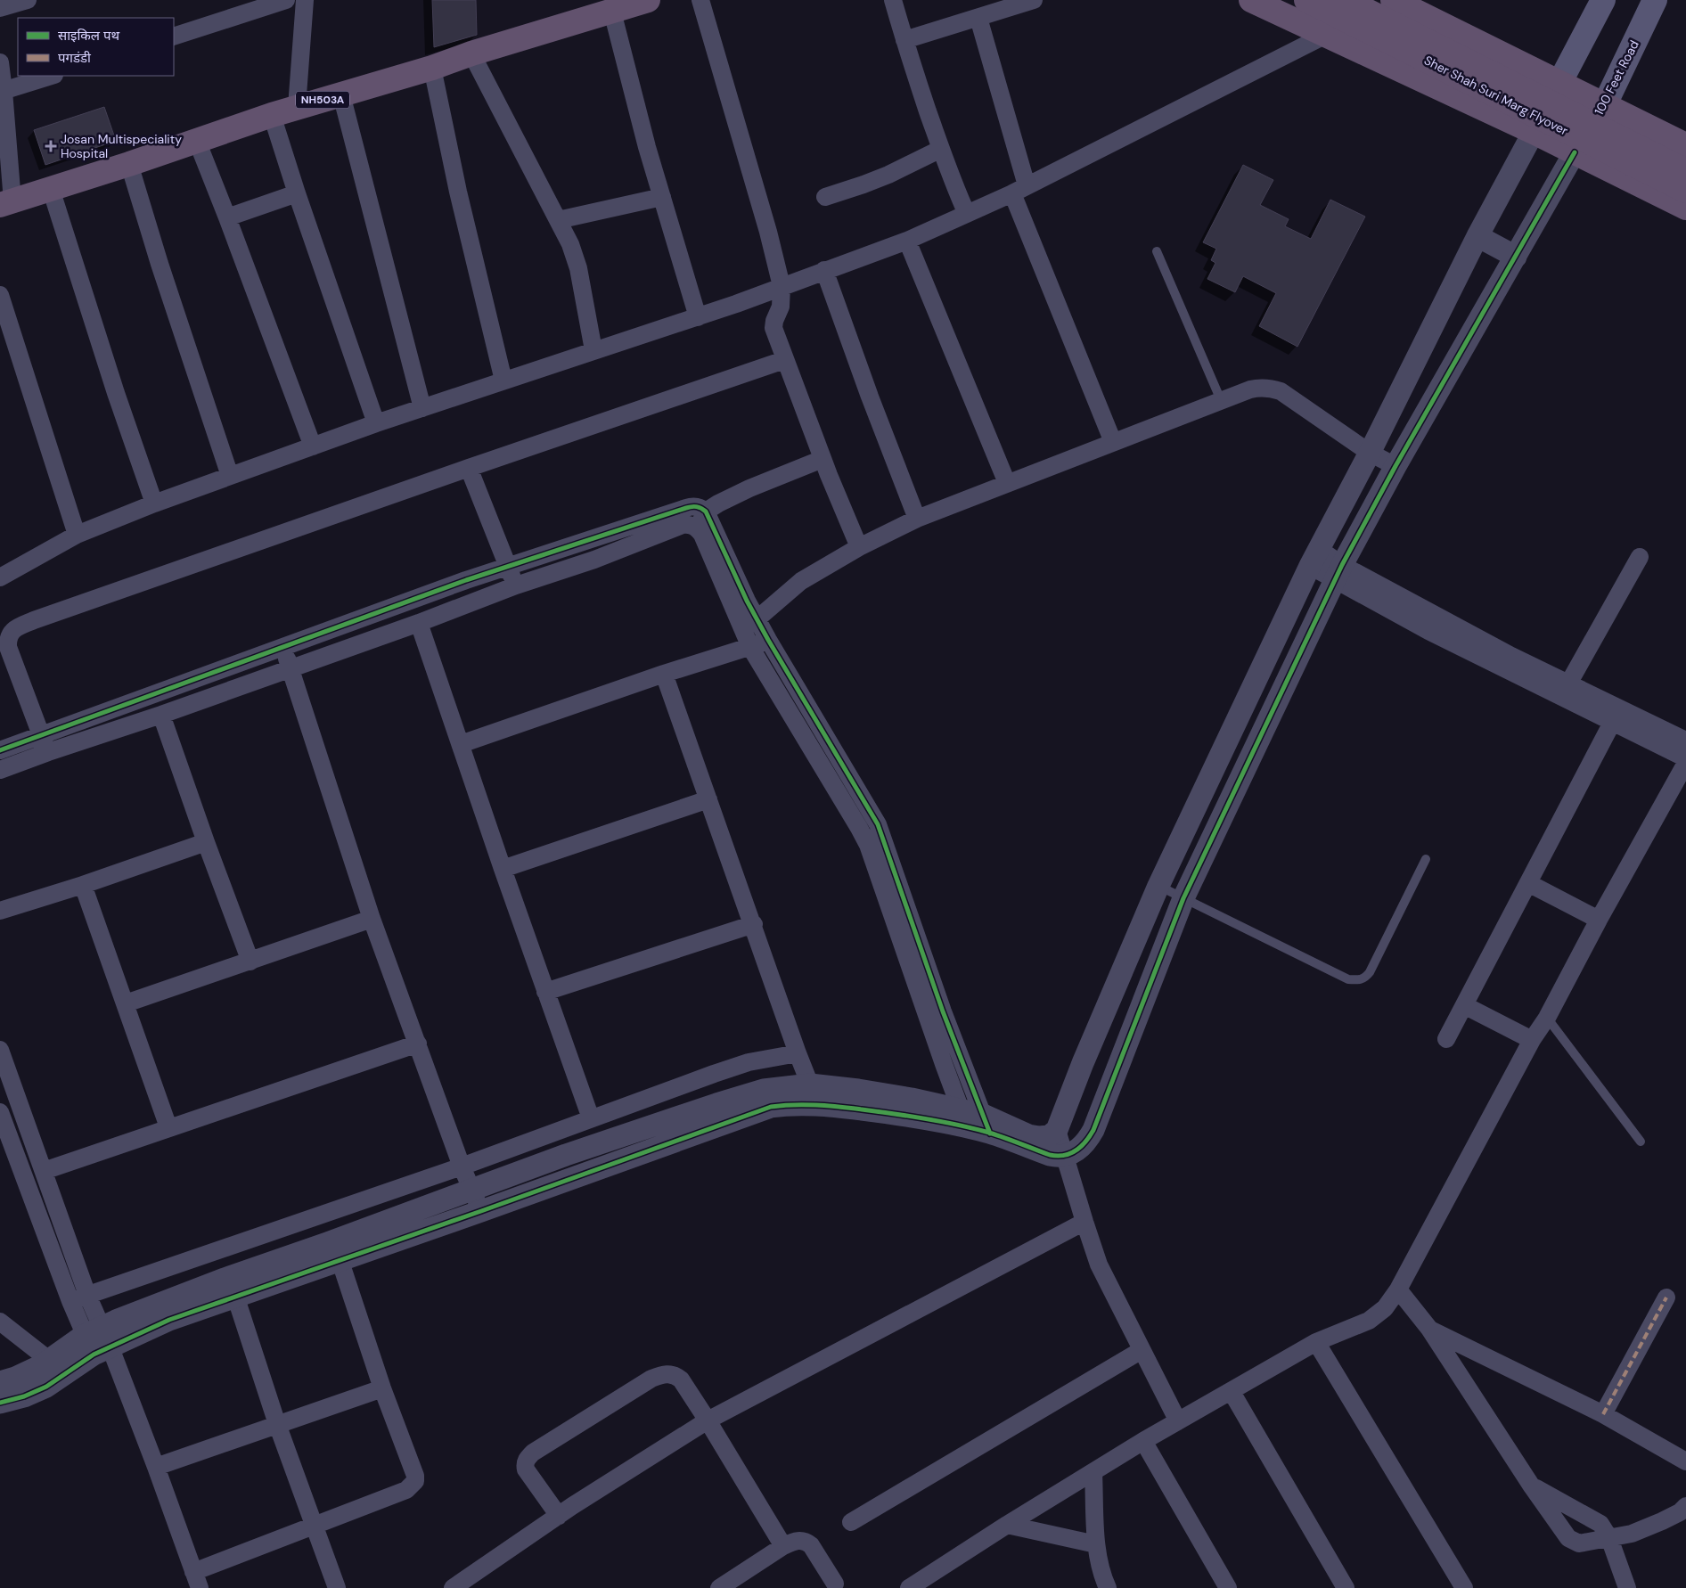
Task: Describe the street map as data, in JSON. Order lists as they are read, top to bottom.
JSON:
{
  "streets": {
    "highway": ["Sher Shah Suri Marg Flyover", "NH503A"],
    "main road": ["100 Feet Road"]
  },
  "places": {
    "health": ["Josan Multispeciality Hospital"]
  },
  "legend": ["साइकिल पथ", "पगडंडी"]
}
